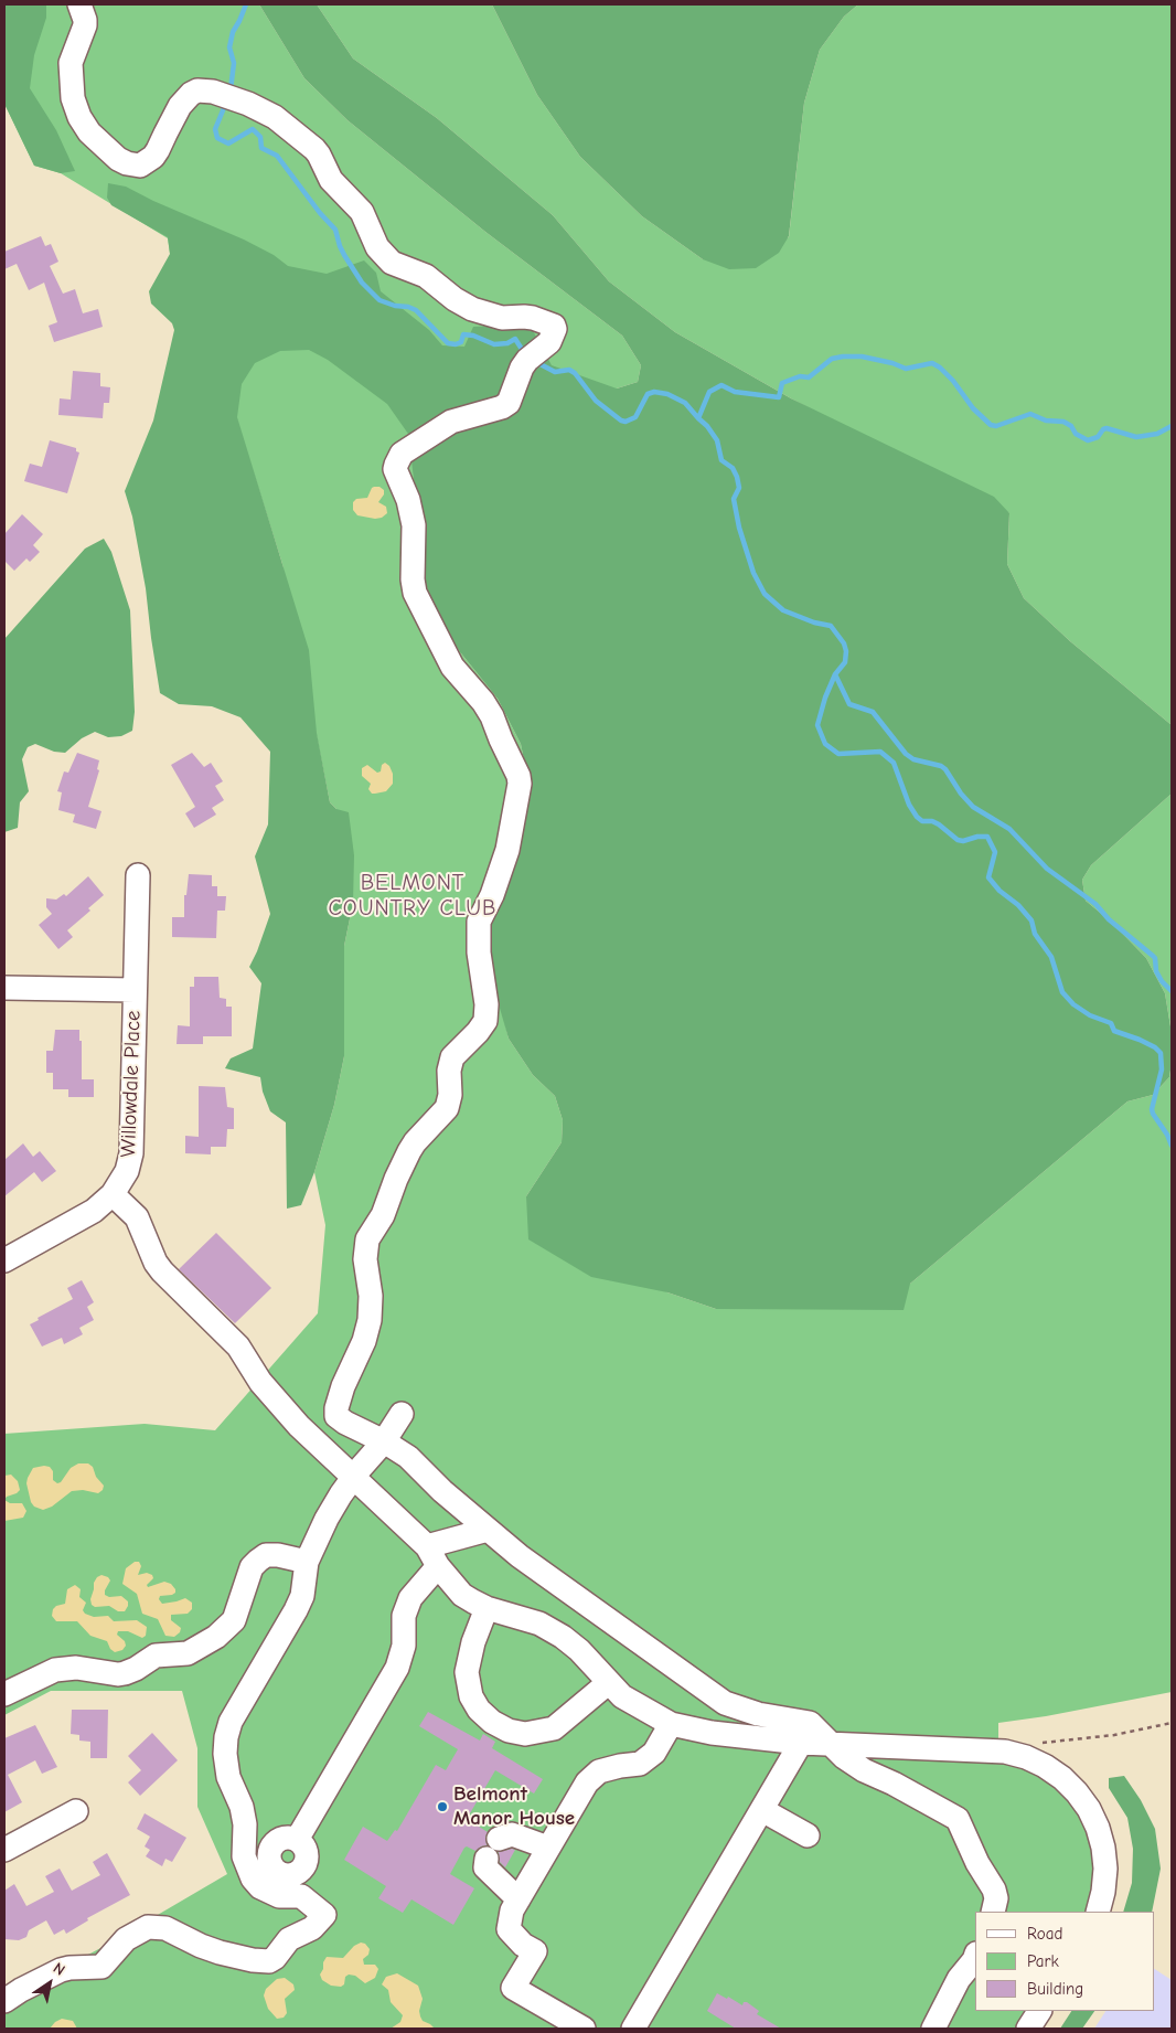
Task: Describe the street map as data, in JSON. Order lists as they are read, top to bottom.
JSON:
{
  "streets": {
    "street": ["Willowdale Place"]
  },
  "districts": ["BELMONT COUNTRY CLUB"],
  "places": ["Belmont Manor House"],
  "legend": ["Road", "Park", "Building"],
  "north": "top right"
}
